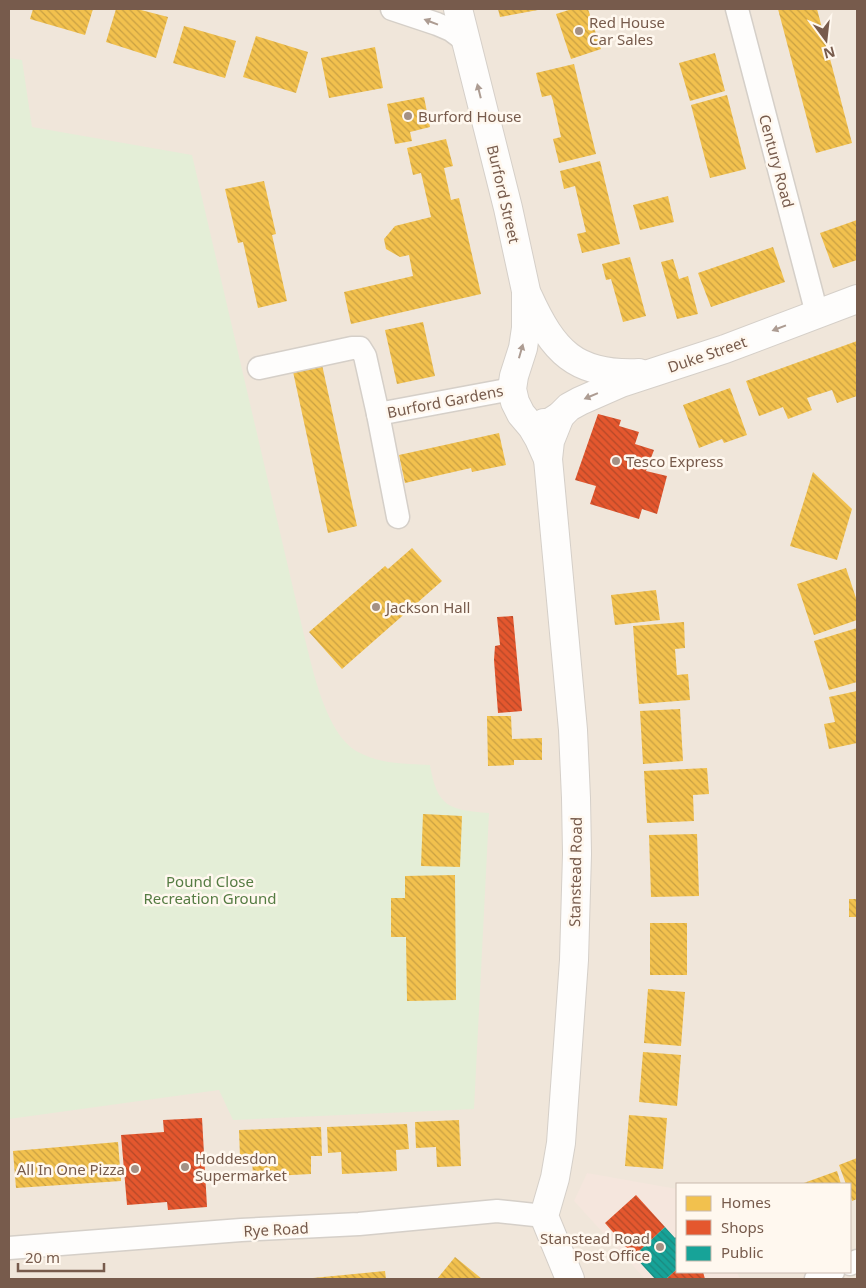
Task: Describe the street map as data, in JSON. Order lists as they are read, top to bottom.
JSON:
{
  "streets": {
    "street": [
      "Century Road",
      "Burford Street",
      "Duke Street",
      "Burford Gardens",
      "Stanstead Road",
      "Rye Road"
    ]
  },
  "crossings": [
    ["Century Road", "Duke Street"],
    ["Burford Street", "Duke Street"],
    ["Burford Street", "Burford Gardens"],
    ["Stanstead Road", "Rye Road"]
  ],
  "one_way": ["Burford Street", "Duke Street"],
  "parks": ["Pound Close Recreation Ground"],
  "places": [
    "Red House Car Sales",
    "Burford House",
    "Tesco Express",
    "Jackson Hall",
    "Hoddesdon Supermarket",
    "All In One Pizza",
    "Stanstead Road Post Office"
  ],
  "legend": ["Homes", "Shops", "Public"],
  "scale_bar": "20 m",
  "north": "bottom"
}
